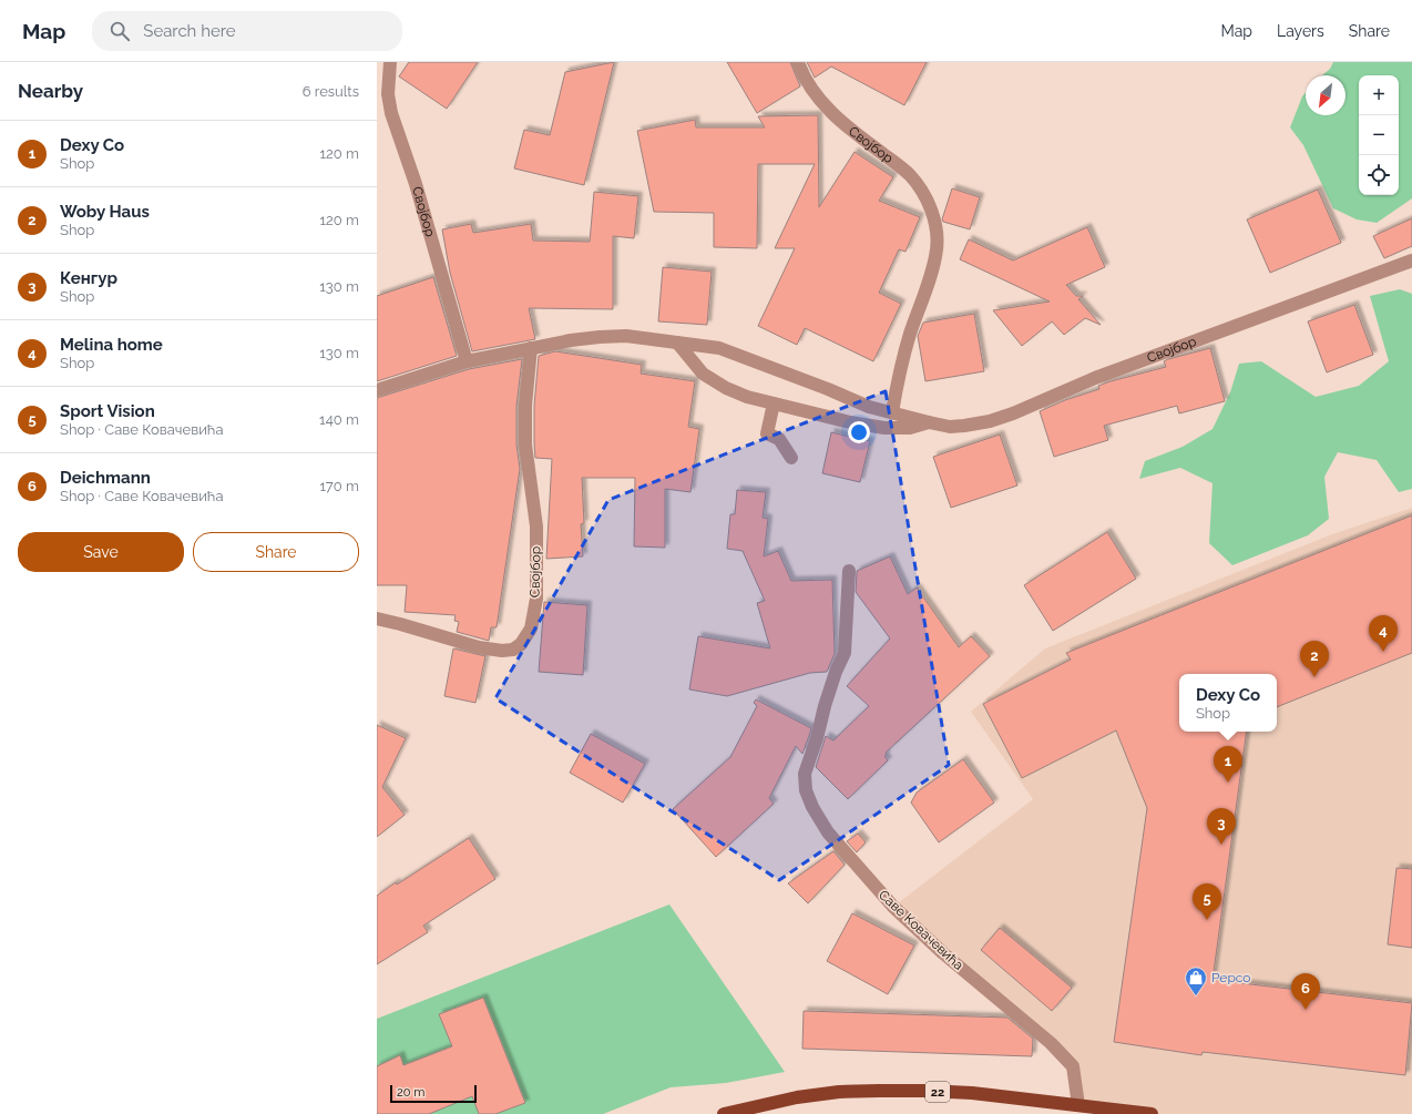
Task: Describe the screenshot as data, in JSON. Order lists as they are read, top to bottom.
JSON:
{
  "streets": {
    "main road": ["22"],
    "street": ["Својбор", "Саве Ковачевића"]
  },
  "crossings": [
    ["Саве Ковачевића", "22"]
  ],
  "places": {
    "shop": ["Pepco"]
  },
  "scale_bar": "20 m",
  "north": "bottom left",
  "page": {
    "header": "Map",
    "search": "Search here",
    "nav": ["Map", "Layers", "Share"],
    "heading": ["Nearby", "6 results"],
    "map_buttons": ["+", "−"],
    "list": [
      {
        "mark": "1",
        "name": "Dexy Co",
        "note": "Shop",
        "value": "120 m"
      },
      {
        "mark": "2",
        "name": "Woby Haus",
        "note": "Shop",
        "value": "120 m"
      },
      {
        "mark": "3",
        "name": "Кенгур",
        "note": "Shop",
        "value": "130 m"
      },
      {
        "mark": "4",
        "name": "Melina home",
        "note": "Shop",
        "value": "130 m"
      },
      {
        "mark": "5",
        "name": "Sport Vision",
        "note": "Shop · Саве Ковачевића",
        "value": "140 m"
      },
      {
        "mark": "6",
        "name": "Deichmann",
        "note": "Shop · Саве Ковачевића",
        "value": "170 m"
      }
    ],
    "buttons": ["Save", "Share"],
    "pins": [
      "4",
      "2",
      "1",
      "3",
      "5",
      "6"
    ],
    "popup": ["Dexy Co", "Shop"],
    "scale": "20 m"
  }
}
